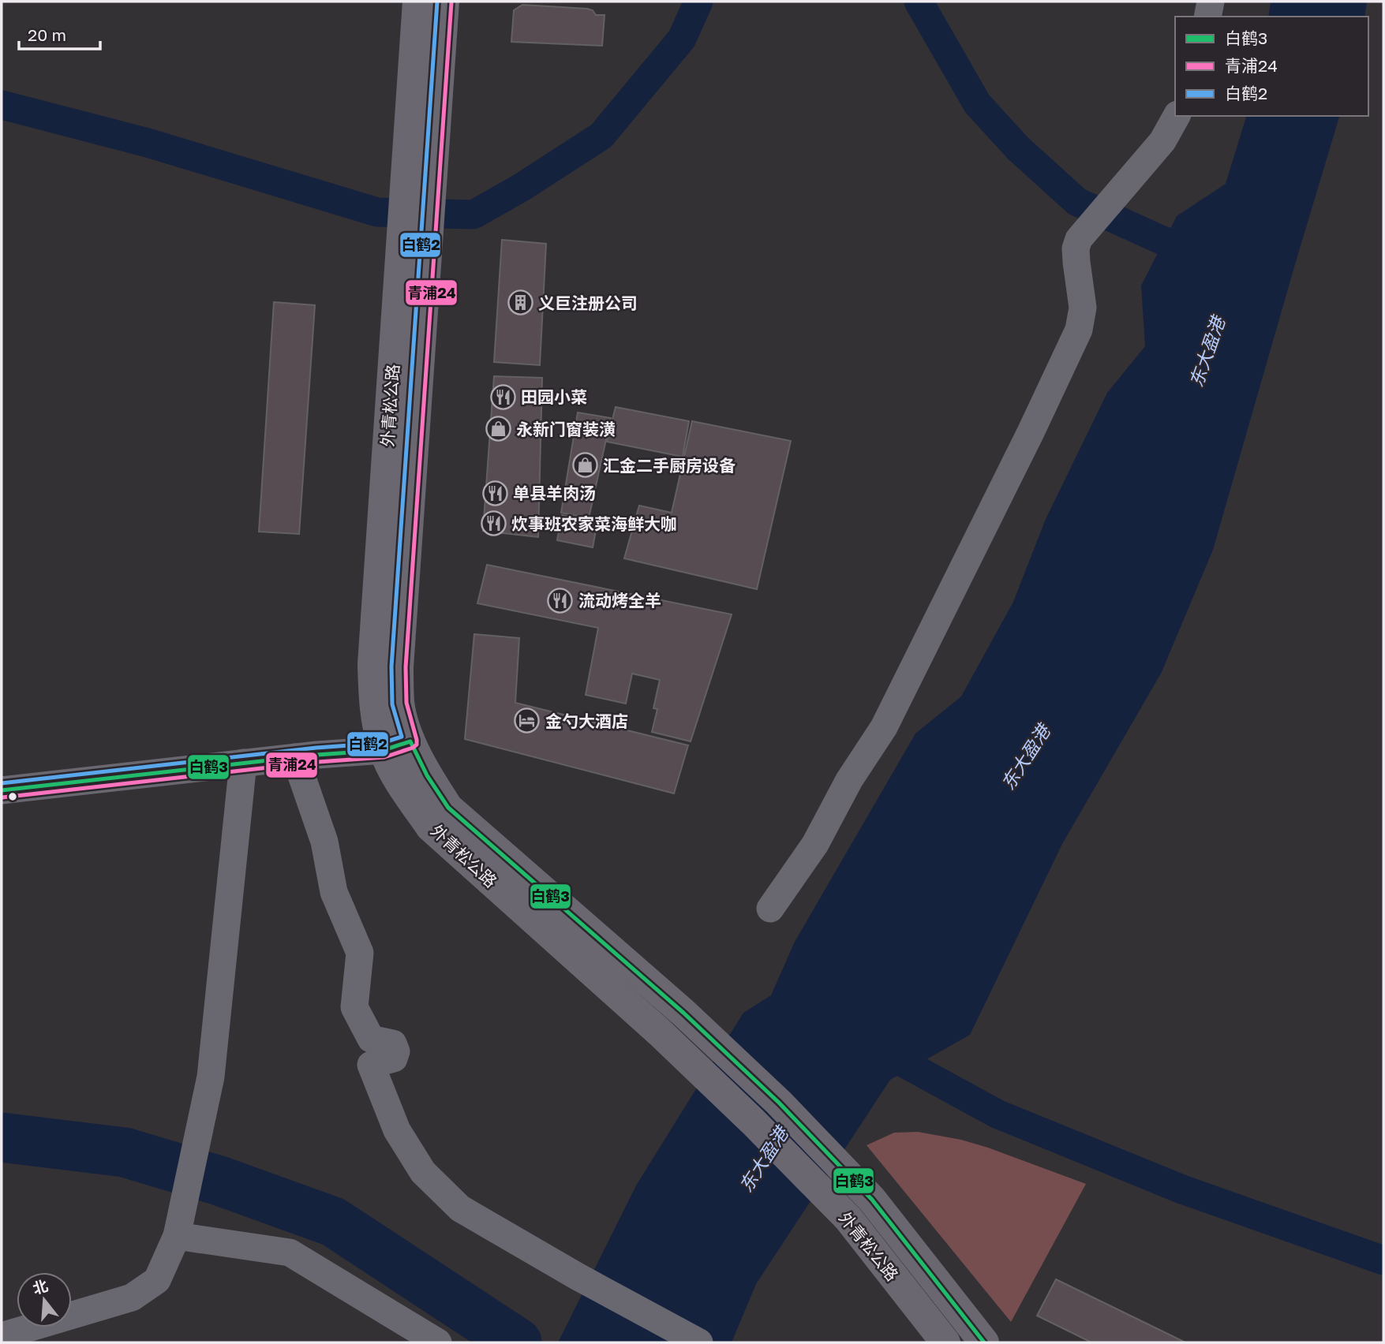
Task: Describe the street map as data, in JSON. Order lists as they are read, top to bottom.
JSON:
{
  "streets": {
    "main road": ["外青松公路"]
  },
  "water": ["东大盈港"],
  "places": {
    "building": ["义巨注册公司"],
    "restaurant": [
      "田园小菜",
      "单县羊肉汤",
      "炊事班农家菜海鲜大咖",
      "流动烤全羊"
    ],
    "shop": ["永新门窗装潢", "汇金二手厨房设备"],
    "hotel": ["金勺大酒店"]
  },
  "lines": ["transit line 白鹤2", "transit line 青浦24", "transit line 白鹤3"],
  "legend": ["白鹤3", "青浦24", "白鹤2"],
  "scale_bar": "20 m",
  "north": "top"
}
